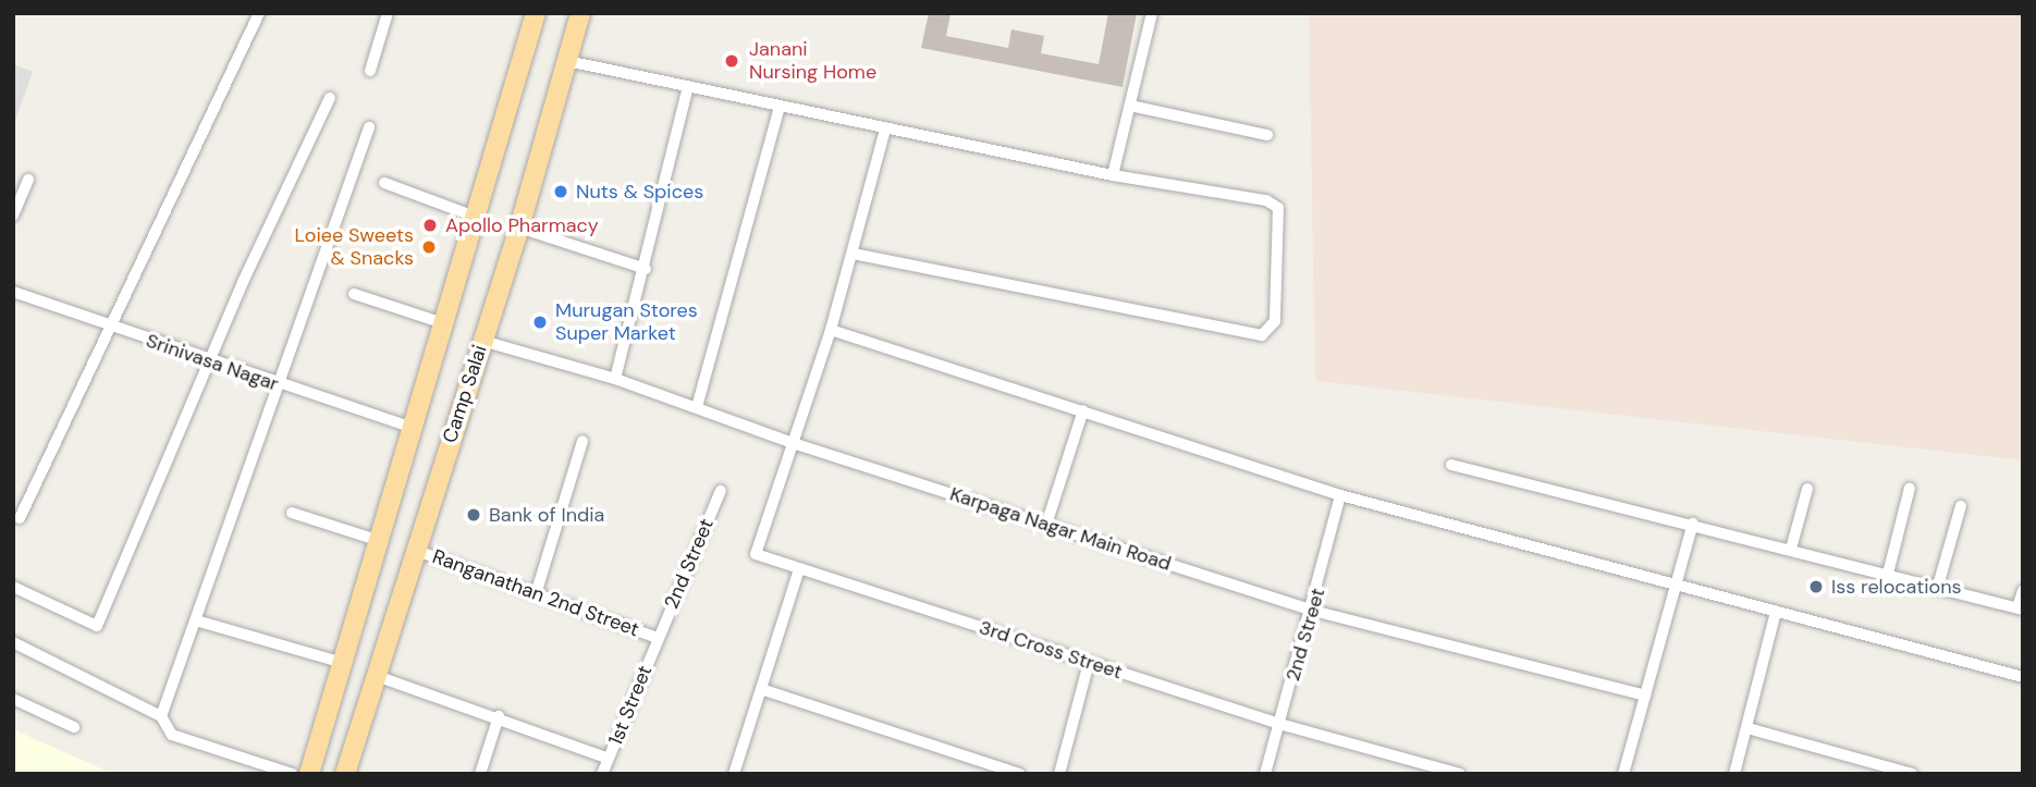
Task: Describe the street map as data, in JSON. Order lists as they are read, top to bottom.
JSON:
{
  "streets": {
    "main road": ["Camp Salai"],
    "street": [
      "Srinivasa Nagar",
      "Karpaga Nagar Main Road",
      "2nd Street",
      "Ranganathan 2nd Street",
      "3rd Cross Street",
      "1st Street"
    ]
  },
  "crossings": [
    ["Srinivasa Nagar", "Camp Salai"],
    ["Camp Salai", "Karpaga Nagar Main Road"],
    ["Camp Salai", "Ranganathan 2nd Street"],
    ["Karpaga Nagar Main Road", "2nd Street"],
    ["Karpaga Nagar Main Road", "3rd Cross Street"],
    ["2nd Street", "Ranganathan 2nd Street"],
    ["2nd Street", "3rd Cross Street"],
    ["2nd Street", "1st Street"],
    ["Ranganathan 2nd Street", "1st Street"]
  ],
  "places": [
    "Janani Nursing Home",
    "Nuts & Spices",
    "Apollo Pharmacy",
    "Loiee Sweets & Snacks",
    "Murugan Stores Super Market",
    "Bank of India",
    "Iss relocations"
  ]
}
